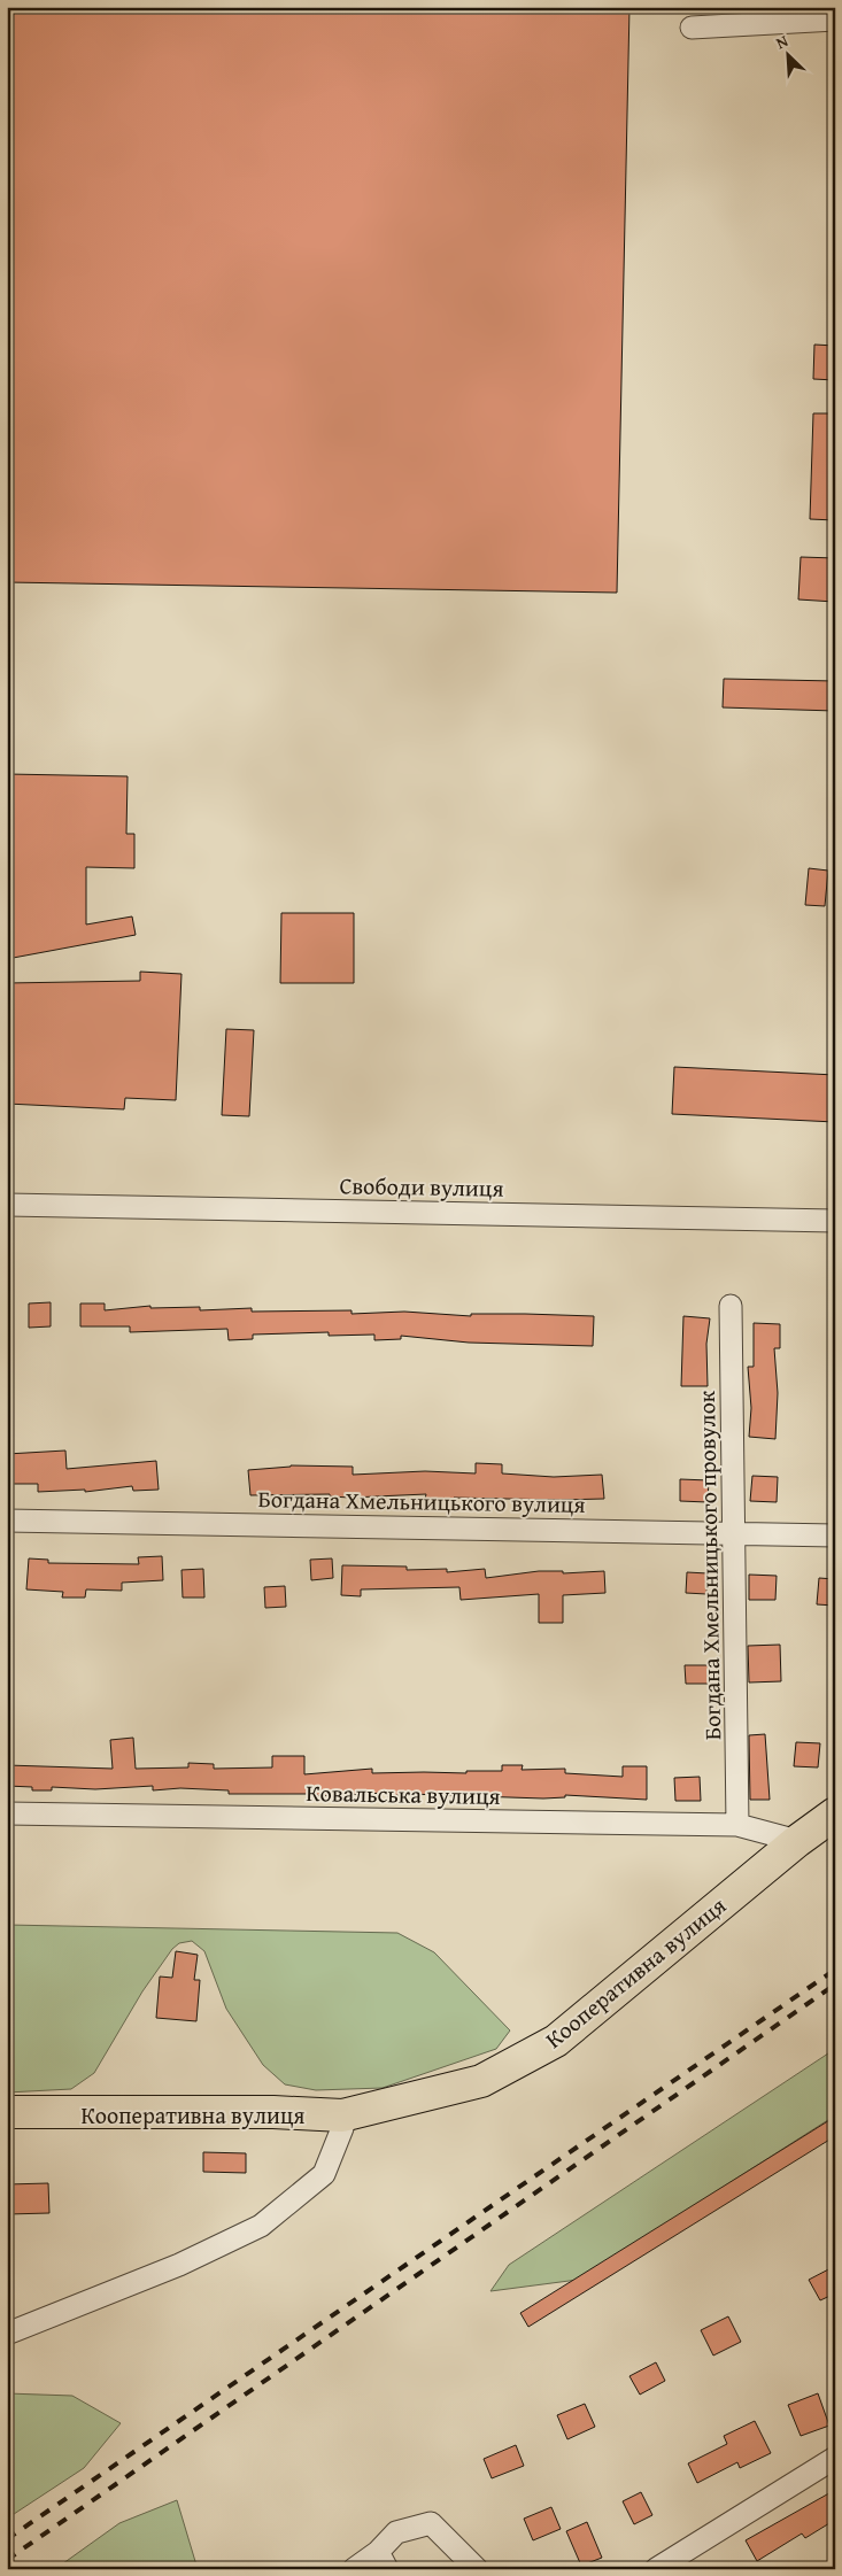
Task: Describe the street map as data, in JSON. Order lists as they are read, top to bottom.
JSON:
{
  "streets": {
    "main road": ["Кооперативна вулиця"],
    "street": [
      "Свободи вулиця",
      "Богдана Хмельницького вулиця",
      "Богдана Хмельницького провулок",
      "Ковальська вулиця"
    ]
  },
  "crossings": [
    ["Богдана Хмельницького вулиця", "Богдана Хмельницького провулок"],
    ["Богдана Хмельницького провулок", "Ковальська вулиця"],
    ["Ковальська вулиця", "Кооперативна вулиця"]
  ],
  "north": "top left"
}
